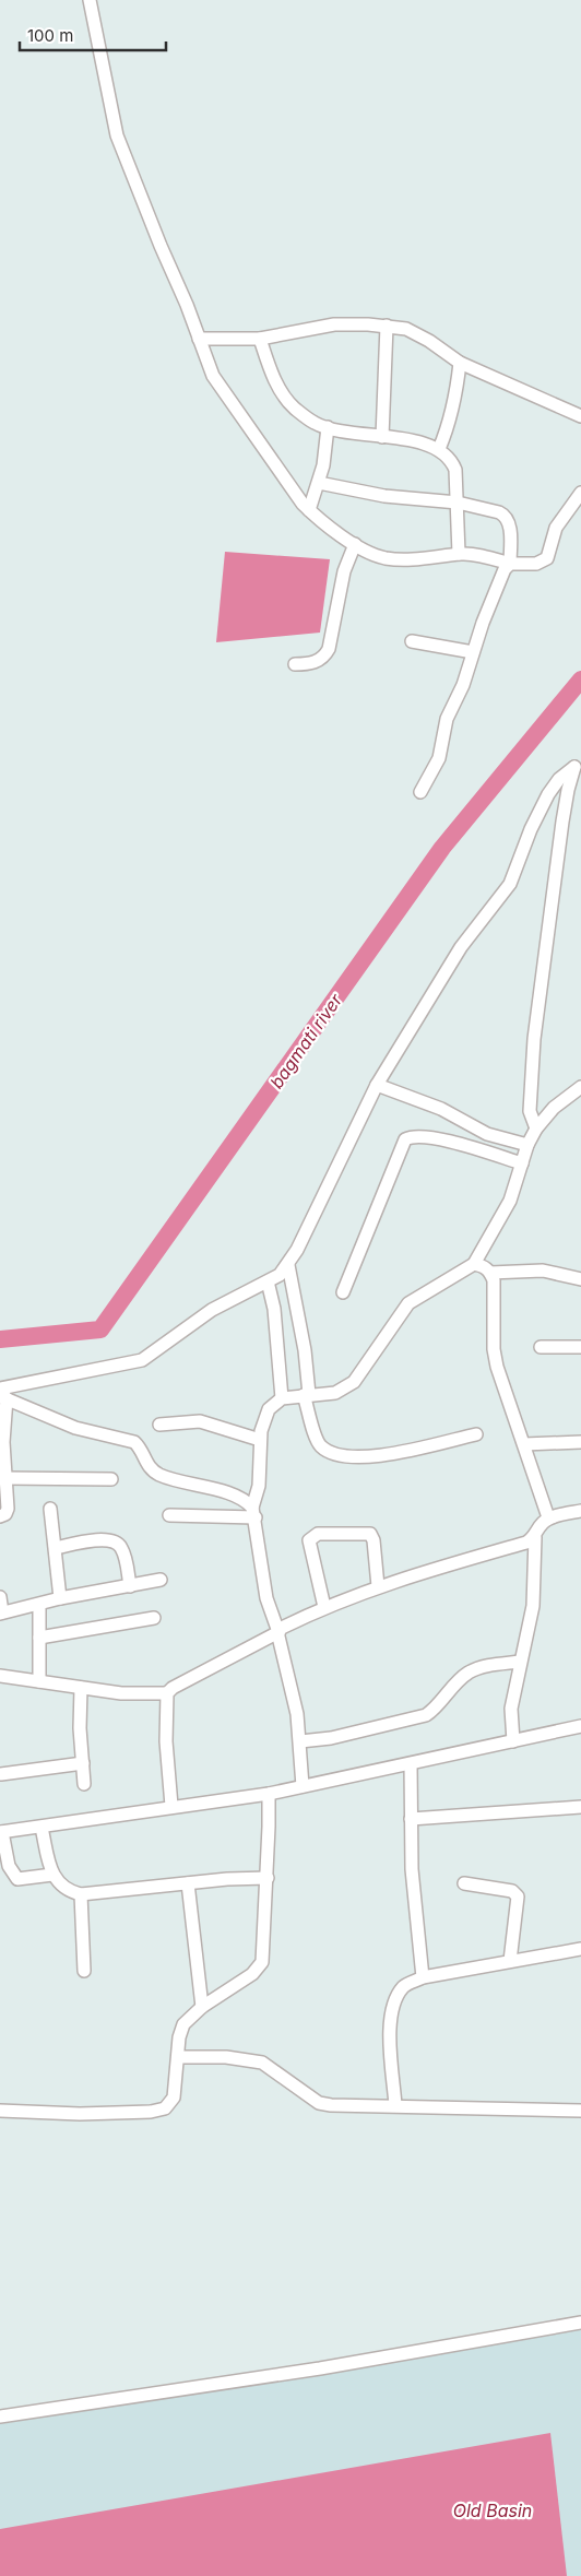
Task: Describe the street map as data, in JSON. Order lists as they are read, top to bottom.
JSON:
{
  "water": ["bagmati river", "Old Basin"],
  "scale_bar": "100 m"
}
